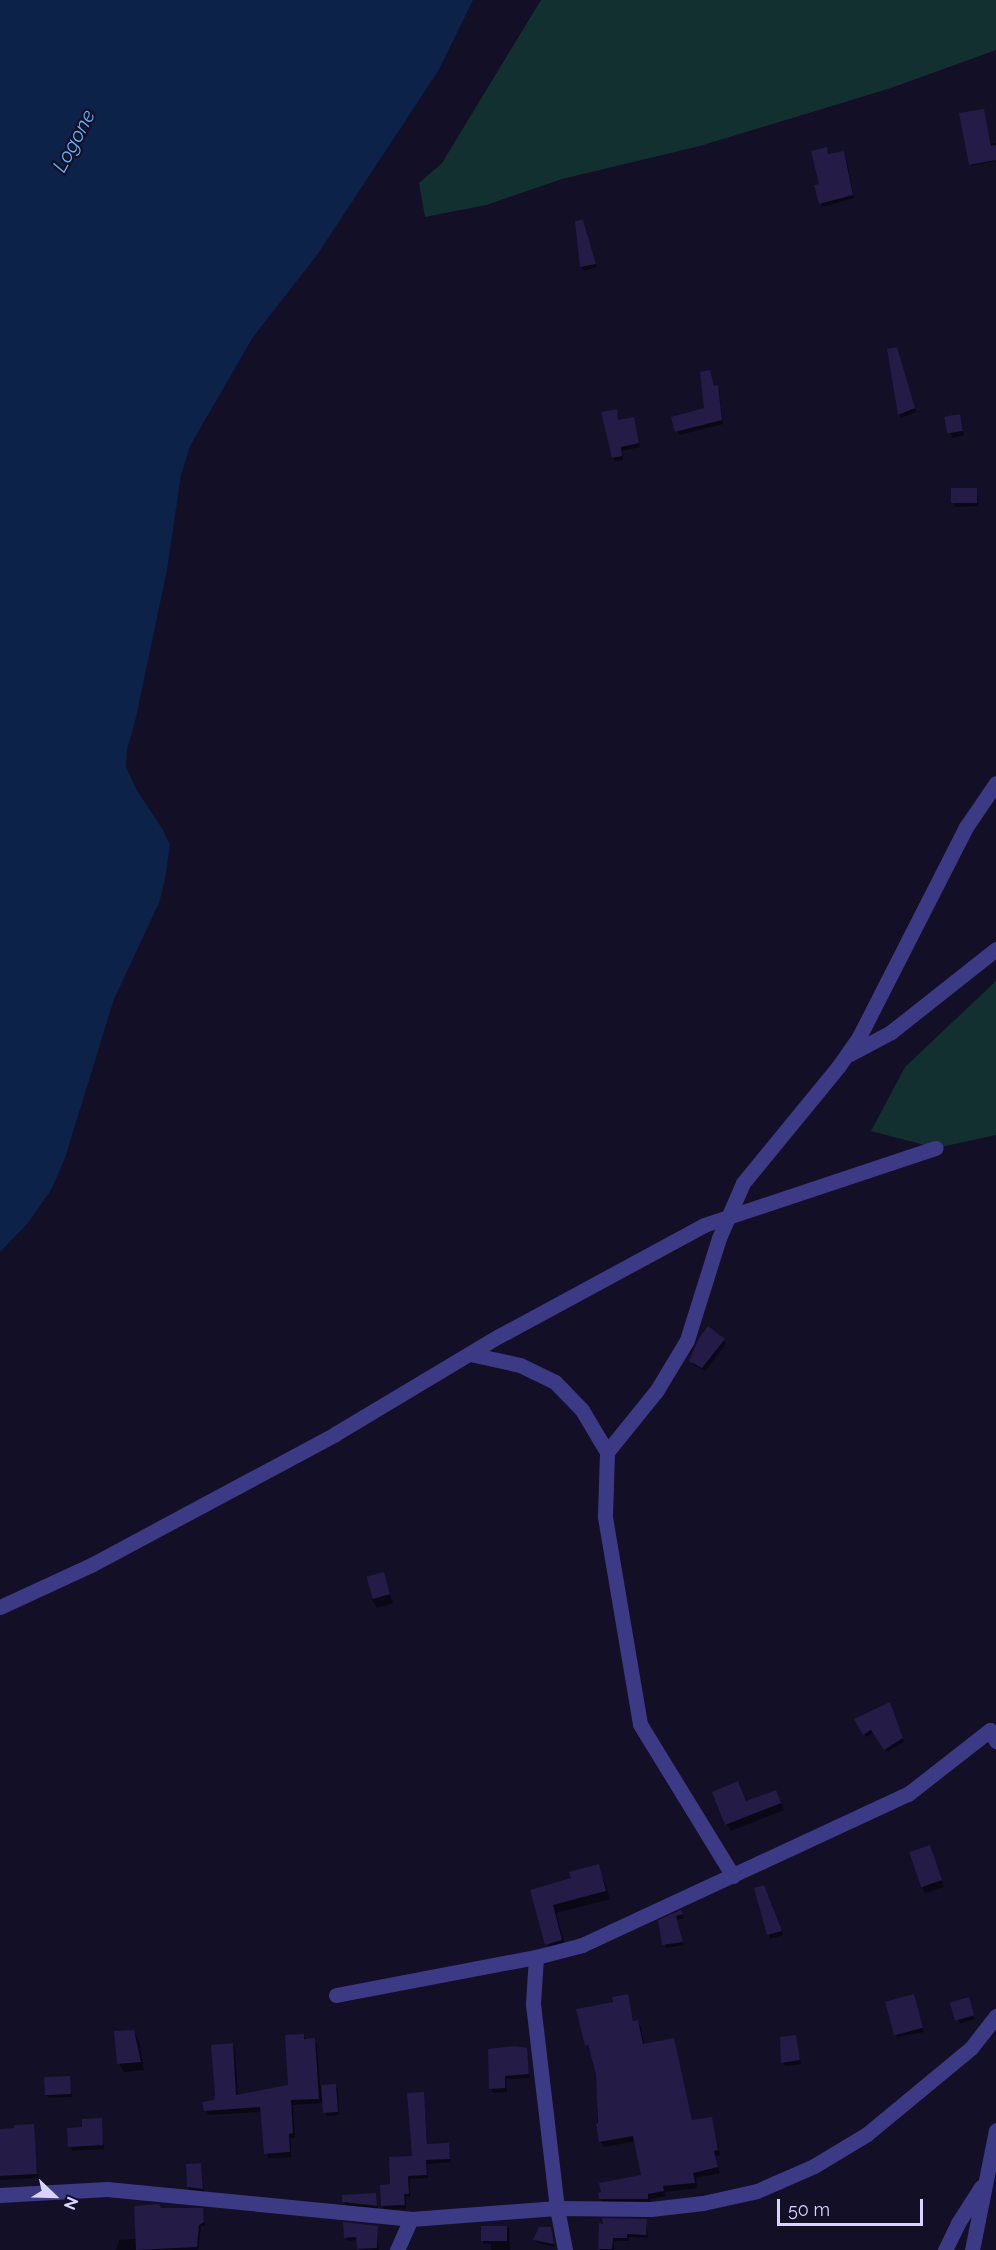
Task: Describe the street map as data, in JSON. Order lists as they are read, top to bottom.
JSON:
{
  "water": ["Logone"],
  "scale_bar": "50 m",
  "north": "bottom right"
}
